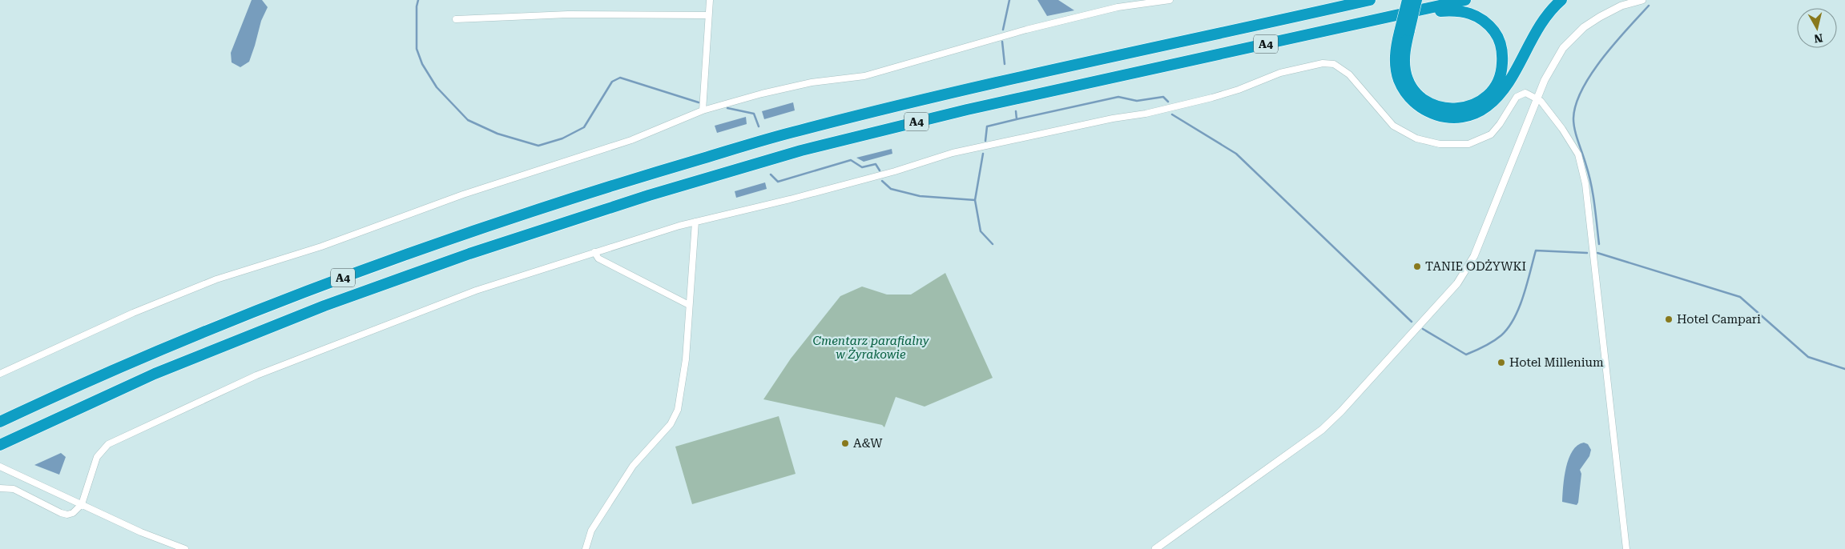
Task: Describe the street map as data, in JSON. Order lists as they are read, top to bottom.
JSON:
{
  "streets": {
    "highway": ["A4"]
  },
  "parks": ["Cmentarz parafialny w Żyrakowie"],
  "places": [
    "TANIE ODŻYWKI",
    "Hotel Campari",
    "Hotel Millenium",
    "A&W"
  ],
  "north": "bottom"
}
